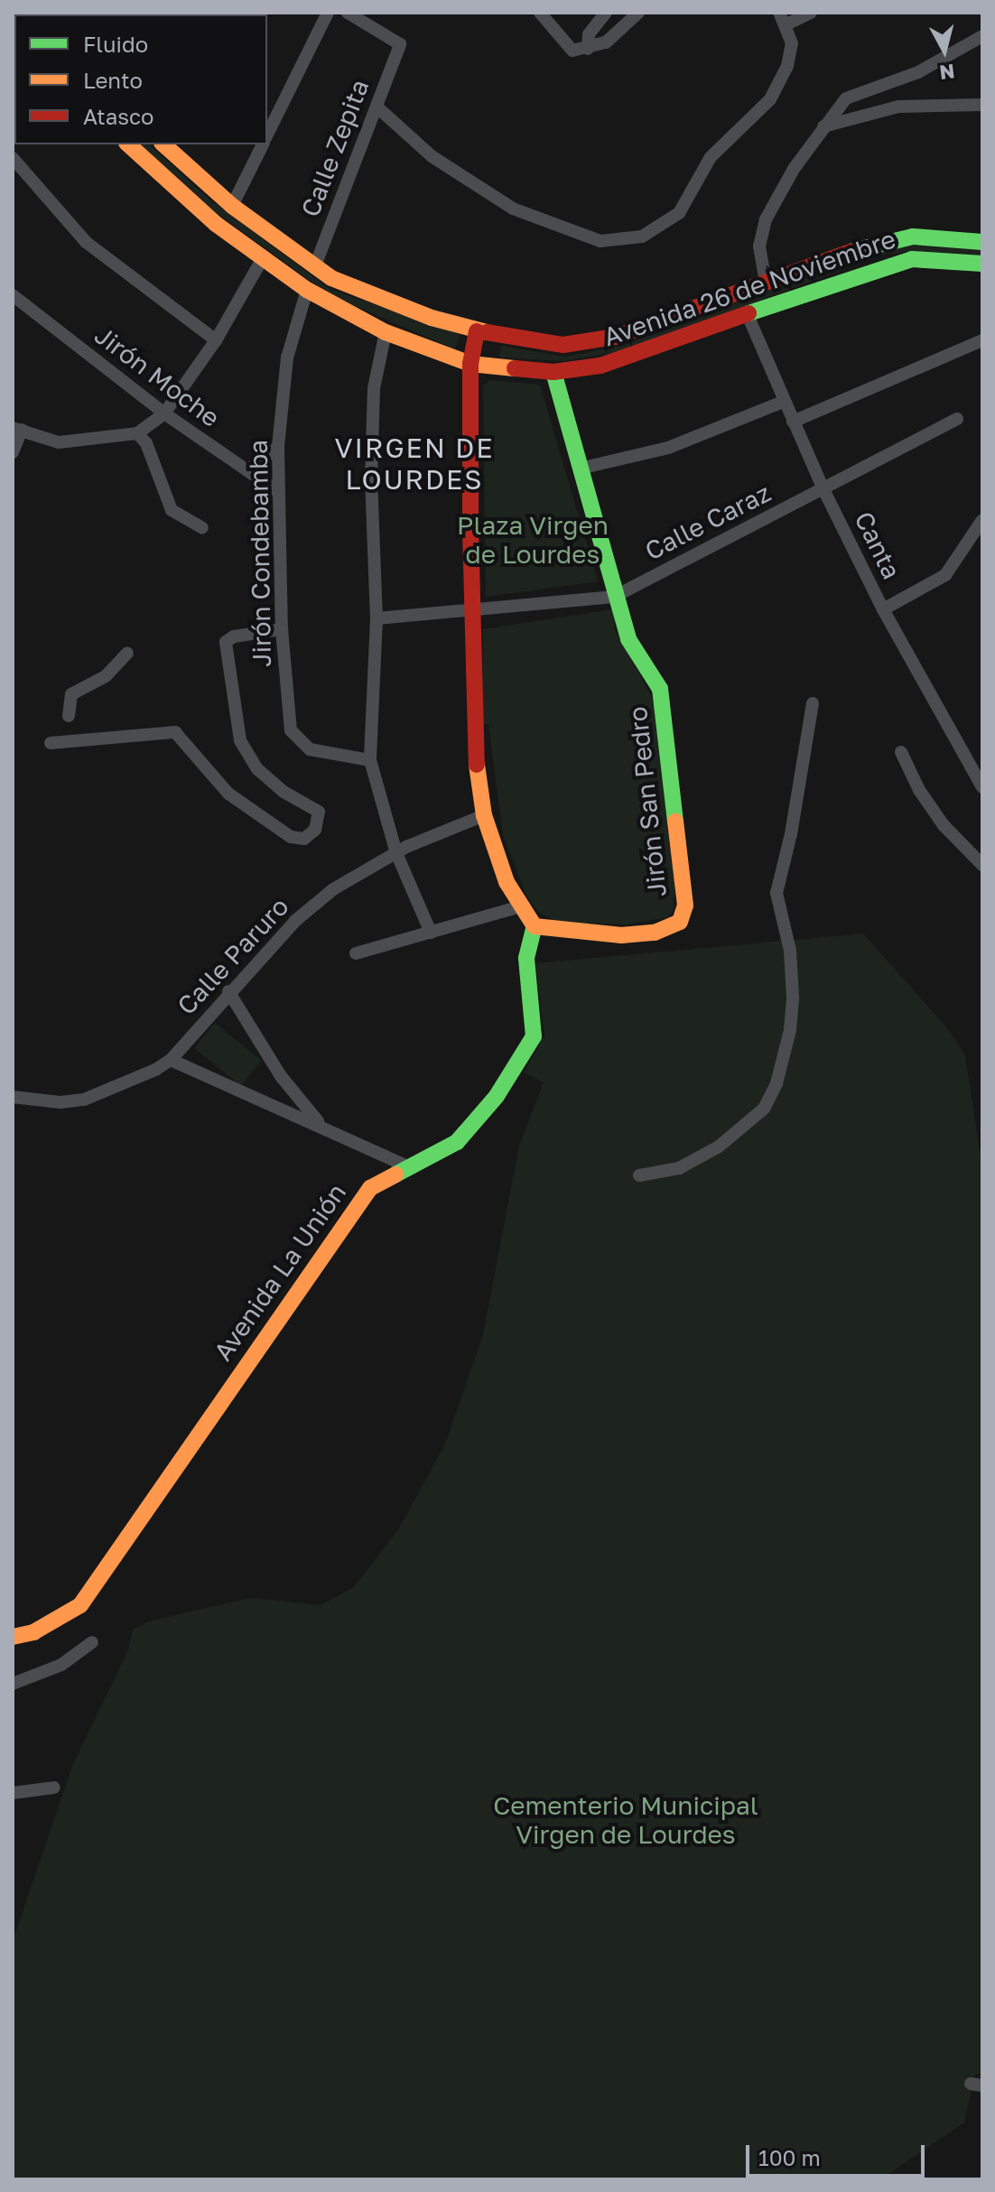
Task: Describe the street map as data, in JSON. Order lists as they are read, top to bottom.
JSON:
{
  "streets": {
    "main road": ["Avenida 26 de Noviembre", "Jirón San Pedro", "Avenida La Unión"],
    "street": [
      "Calle Zepita",
      "Jirón Moche",
      "Calle Caraz",
      "Canta",
      "Jirón Condebamba",
      "Calle Paruro"
    ]
  },
  "crossings": [
    ["Calle Zepita", "Avenida 26 de Noviembre"],
    ["Avenida 26 de Noviembre", "Canta"],
    ["Avenida 26 de Noviembre", "Jirón Condebamba"],
    ["Avenida 26 de Noviembre", "Jirón San Pedro"],
    ["Jirón Moche", "Jirón Condebamba"],
    ["Calle Caraz", "Canta"],
    ["Calle Caraz", "Jirón San Pedro"],
    ["Jirón San Pedro", "Avenida La Unión"]
  ],
  "districts": ["VIRGEN DE LOURDES"],
  "parks": ["Plaza Virgen de Lourdes", "Cementerio Municipal Virgen de Lourdes"],
  "legend": ["Fluido", "Lento", "Atasco"],
  "scale_bar": "100 m",
  "north": "bottom"
}
